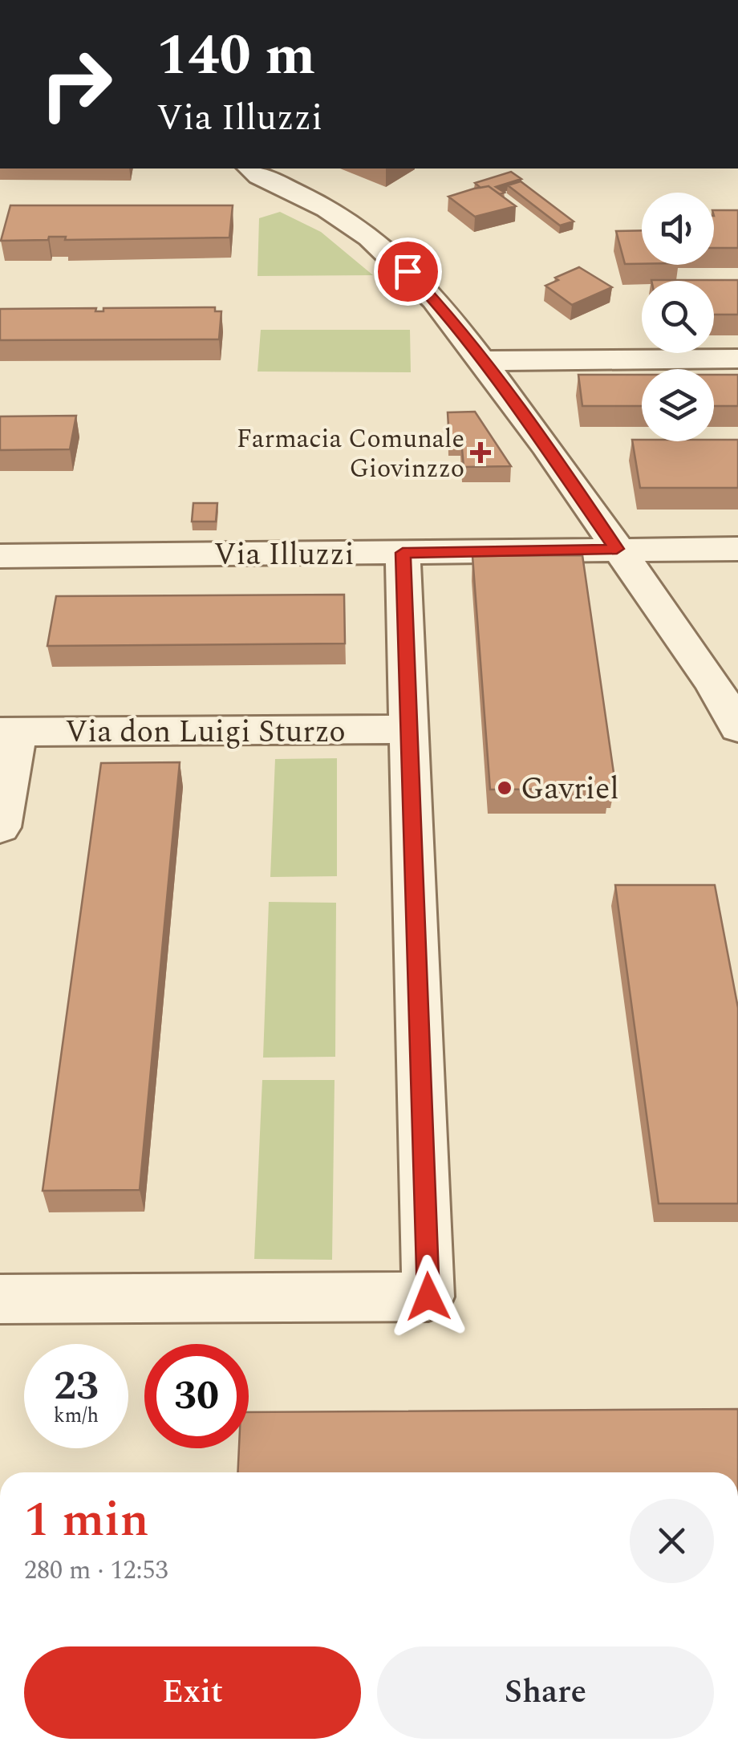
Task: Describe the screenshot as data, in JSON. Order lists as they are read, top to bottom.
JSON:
{
  "streets": {
    "street": ["Via Illuzzi", "Via don Luigi Sturzo"]
  },
  "places": {
    "health": ["Farmacia Comunale Giovinzzo"],
    "other": ["Gavriel"]
  },
  "page": {
    "turn": ["140 m", "Via Illuzzi"],
    "speed": "23 km/h",
    "limit": "30",
    "heading": ["1 min", "280 m · 12:53"],
    "buttons": ["Exit", "Share"]
  }
}
